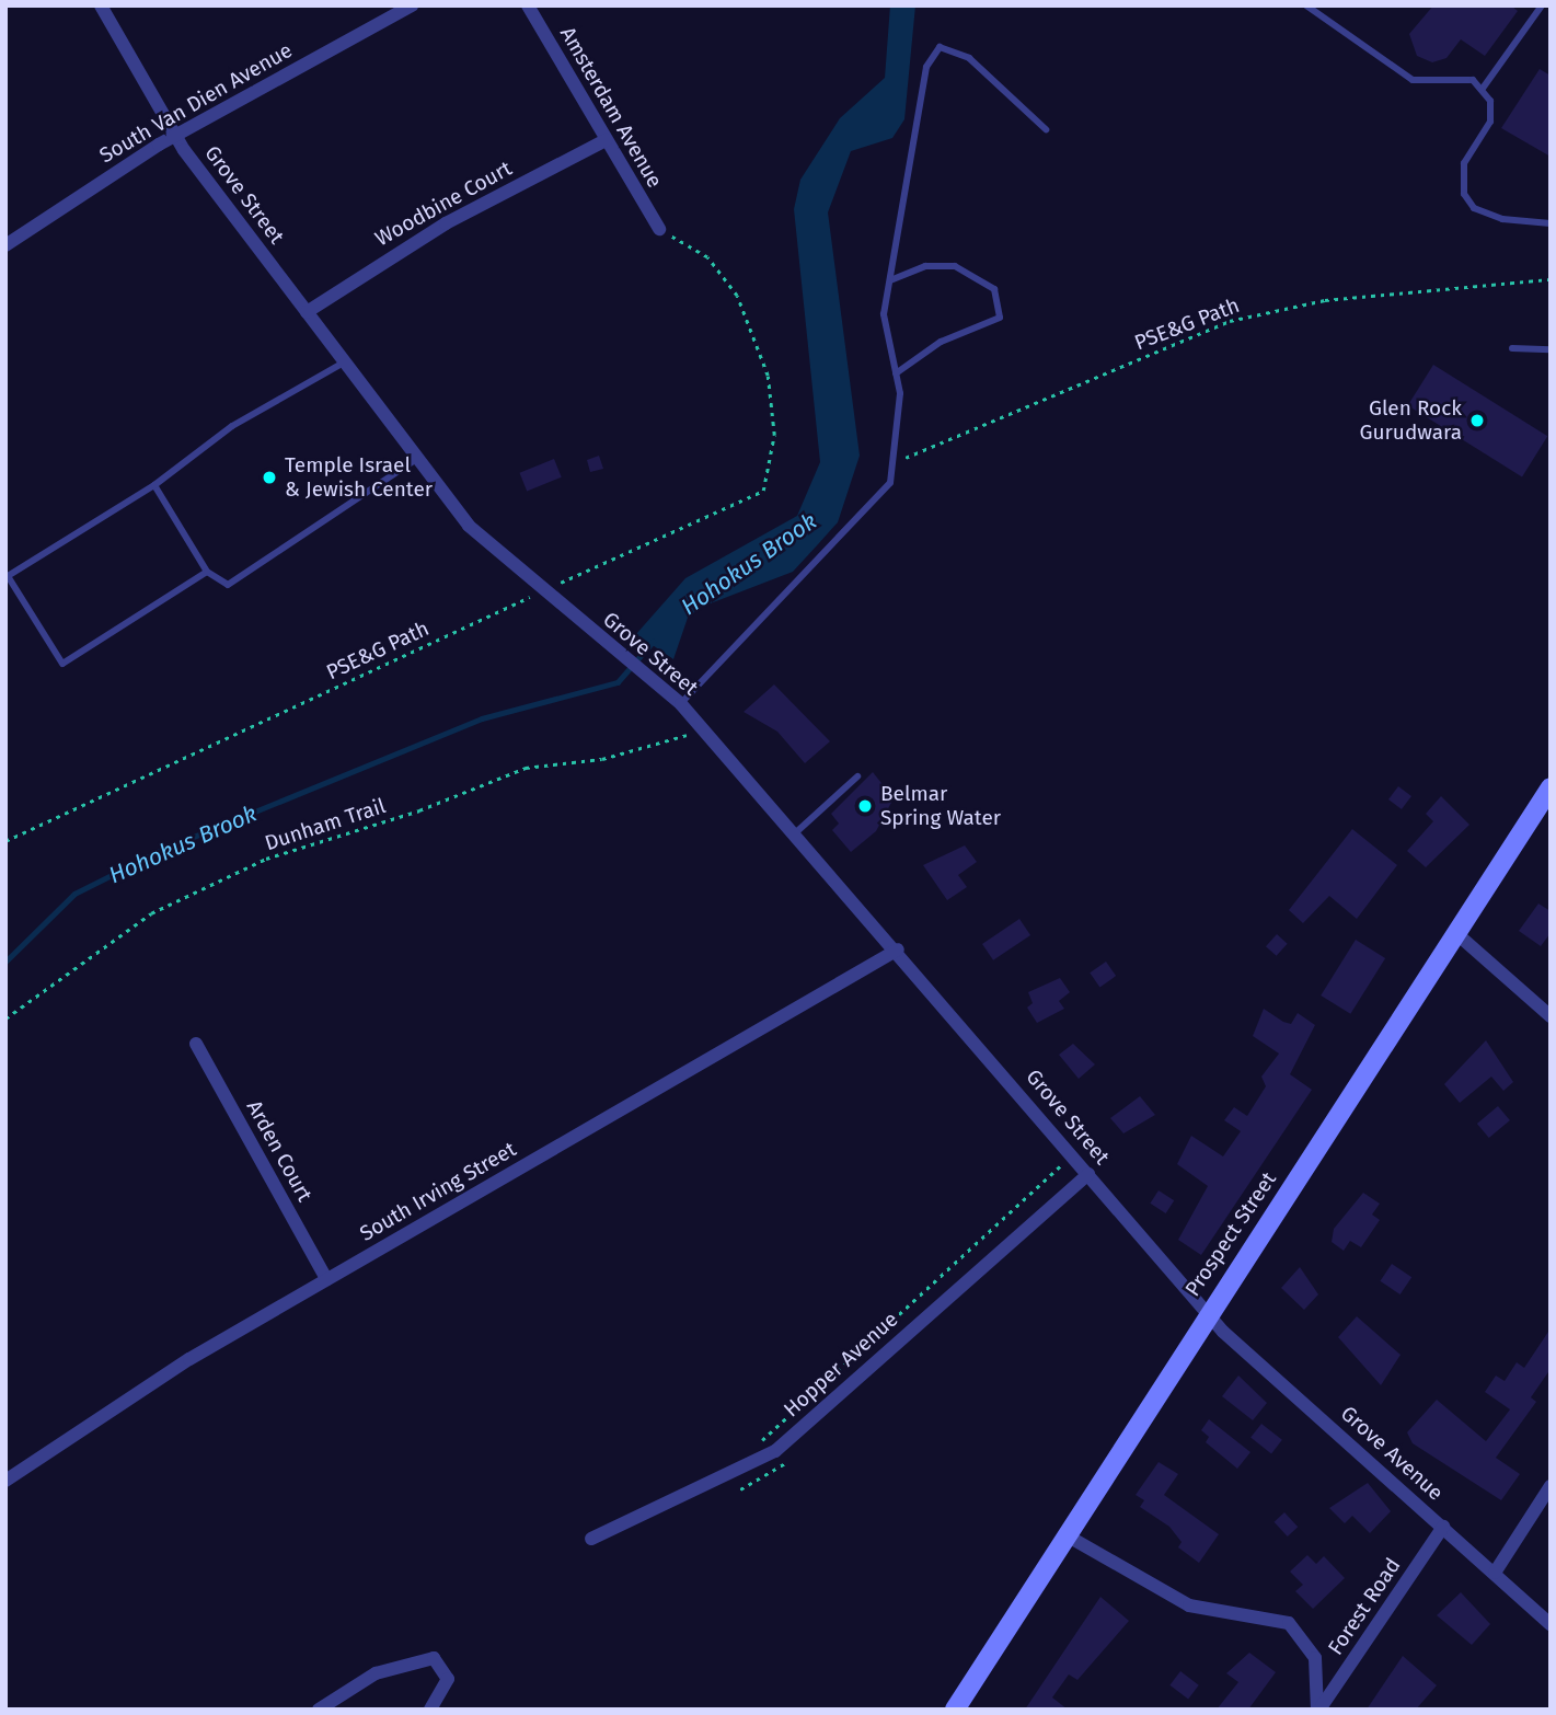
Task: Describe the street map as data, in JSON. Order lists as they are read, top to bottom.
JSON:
{
  "streets": {
    "main road": ["Prospect Street"],
    "street": [
      "South Van Dien Avenue",
      "Amsterdam Avenue",
      "Grove Street",
      "Woodbine Court",
      "Arden Court",
      "South Irving Street",
      "Hopper Avenue",
      "Grove Avenue",
      "Forest Road"
    ],
    "path": ["PSE&G Path", "Dunham Trail"]
  },
  "crossings": [
    ["South Van Dien Avenue", "Grove Street"],
    ["Amsterdam Avenue", "Woodbine Court"],
    ["Amsterdam Avenue", "PSE&G Path"],
    ["Grove Street", "Woodbine Court"],
    ["Grove Street", "PSE&G Path"],
    ["Grove Street", "South Irving Street"],
    ["Grove Street", "Prospect Street"],
    ["Grove Street", "Hopper Avenue"],
    ["Grove Street", "Grove Avenue"],
    ["Arden Court", "South Irving Street"],
    ["Prospect Street", "Grove Avenue"],
    ["Grove Avenue", "Forest Road"]
  ],
  "water": ["Hohokus Brook"],
  "places": ["Glen Rock Gurudwara", "Temple Israel & Jewish Center", "Belmar Spring Water"]
}
